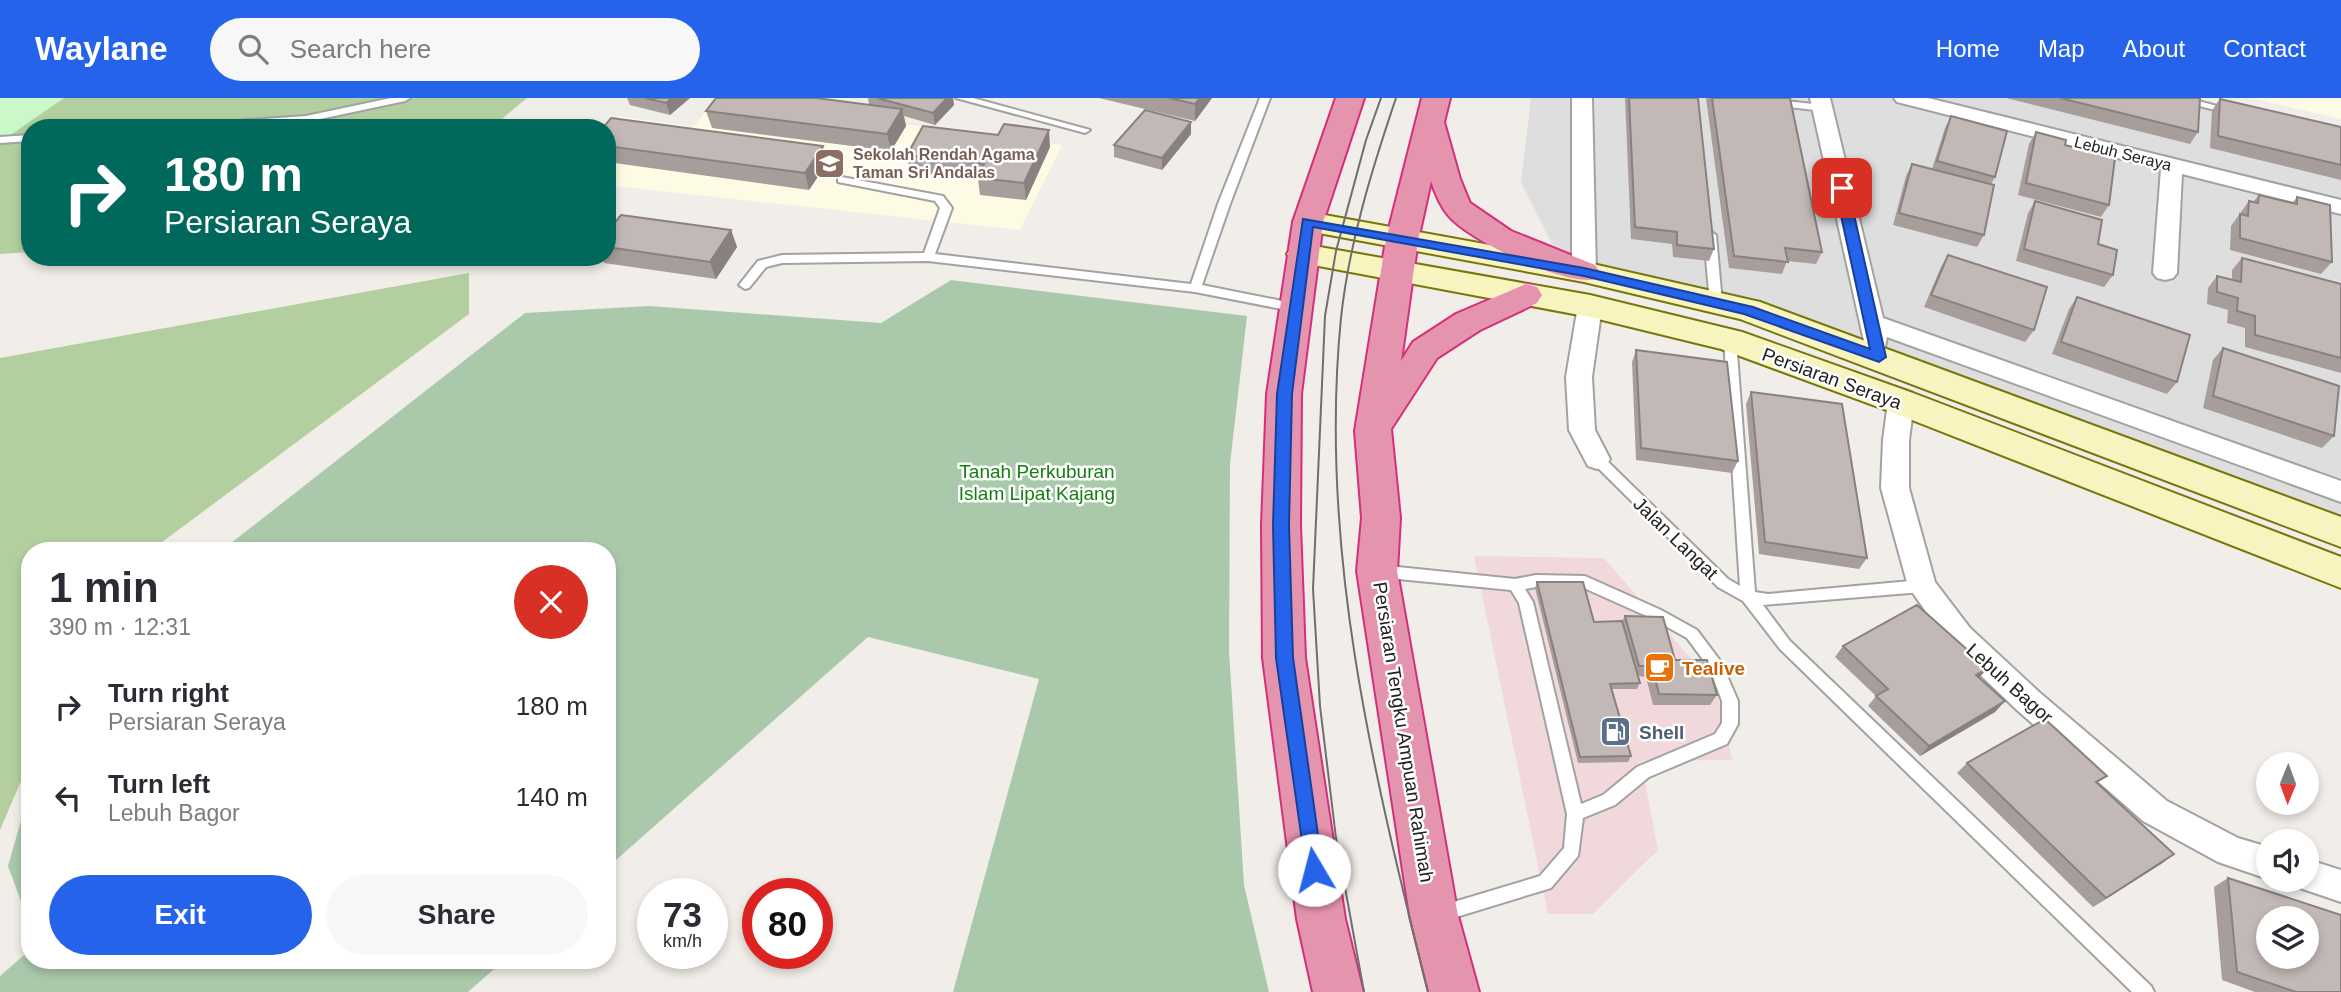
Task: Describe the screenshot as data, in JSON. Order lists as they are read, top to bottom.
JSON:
{
  "streets": {
    "highway": ["Persiaran Tengku Ampuan Rahimah"],
    "main road": ["Persiaran Seraya"],
    "street": ["Lebuh Seraya", "Jalan Langat", "Lebuh Bagor"]
  },
  "crossings": [
    ["Persiaran Seraya", "Jalan Langat"],
    ["Persiaran Seraya", "Lebuh Bagor"],
    ["Persiaran Seraya", "Persiaran Tengku Ampuan Rahimah"],
    ["Jalan Langat", "Lebuh Bagor"]
  ],
  "parks": ["Tanah Perkuburan Islam Lipat Kajang"],
  "places": {
    "school or university": ["Sekolah Rendah Agama Taman Sri Andalas"],
    "cafe": ["Tealive"],
    "fuel station": ["Shell"]
  },
  "north": "bottom",
  "page": {
    "header": "Waylane",
    "search": "Search here",
    "nav": [
      "Home",
      "Map",
      "About",
      "Contact"
    ],
    "turn": ["180 m", "Persiaran Seraya"],
    "heading": ["1 min", "390 m · 12:31"],
    "list": [
      {
        "name": "Turn right",
        "note": "Persiaran Seraya",
        "value": "180 m"
      },
      {
        "name": "Turn left",
        "note": "Lebuh Bagor",
        "value": "140 m"
      }
    ],
    "buttons": ["Exit", "Share"],
    "speed": "73 km/h",
    "limit": "80"
  }
}
